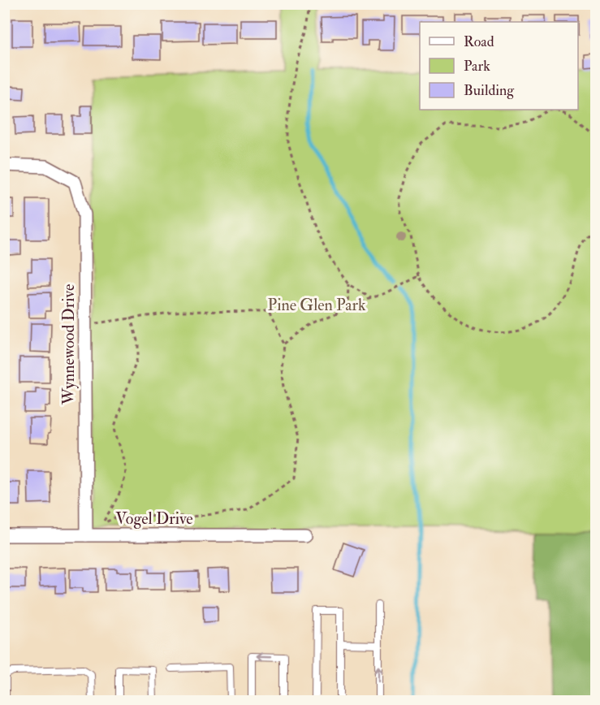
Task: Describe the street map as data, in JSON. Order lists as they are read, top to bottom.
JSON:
{
  "streets": {
    "street": ["Wynnewood Drive", "Vogel Drive"]
  },
  "crossings": [
    ["Wynnewood Drive", "Vogel Drive"]
  ],
  "parks": ["Pine Glen Park"],
  "legend": ["Road", "Park", "Building"]
}
